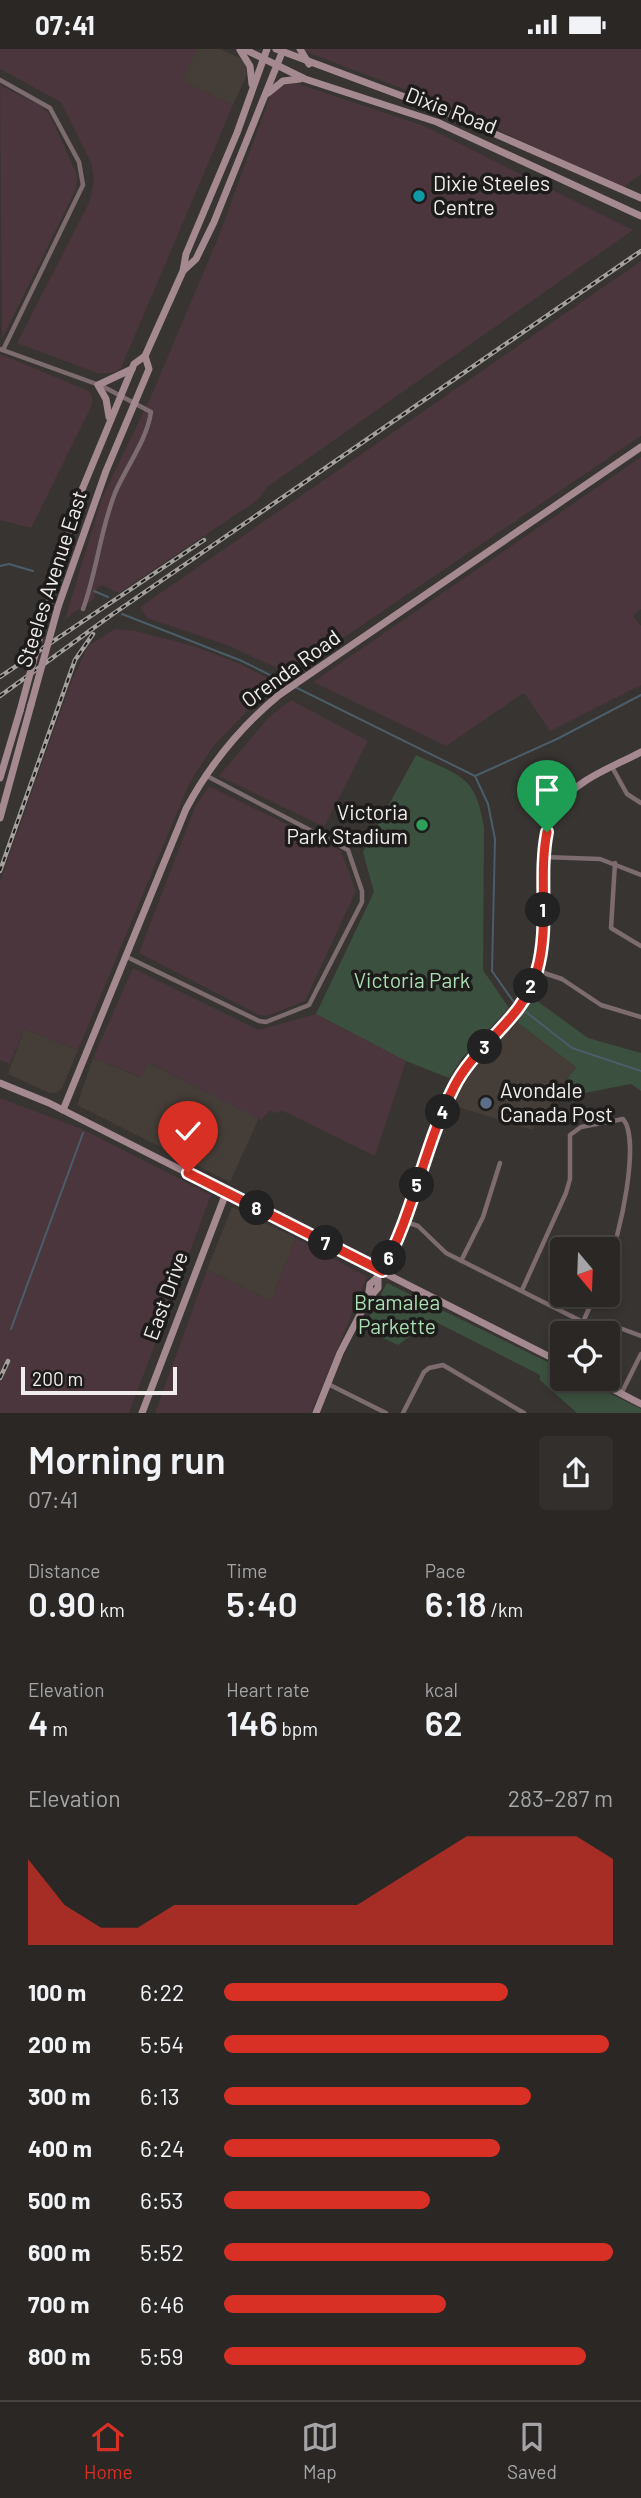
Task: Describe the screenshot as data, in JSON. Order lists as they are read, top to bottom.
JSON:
{
  "streets": {
    "main road": [
      "Dixie Road",
      "Steeles Avenue East",
      "Orenda Road",
      "East Drive"
    ]
  },
  "crossings": [
    ["Dixie Road", "Steeles Avenue East"]
  ],
  "parks": ["Victoria Park", "Bramalea Parkette"],
  "places": ["Dixie Steeles Centre", "Victoria Park Stadium", "Avondale Canada Post"],
  "scale_bar": "200 m",
  "north": "bottom",
  "page": {
    "status": "07:41",
    "pins": [
      "1",
      "2",
      "3",
      "4",
      "5",
      "8",
      "7",
      "6"
    ],
    "scale": "200 m",
    "heading": ["Morning run", "07:41"],
    "stats": [
      ["Distance", "0.90 km"],
      ["Time", "5:40"],
      ["Pace", "6:18 /km"],
      ["Elevation", "4 m"],
      ["Heart rate", "146 bpm"],
      ["kcal", "62"]
    ],
    "chart": ["Elevation", "283–287 m"],
    "list": [
      {
        "name": "100 m",
        "note": "6:22"
      },
      {
        "name": "200 m",
        "note": "5:54"
      },
      {
        "name": "300 m",
        "note": "6:13"
      },
      {
        "name": "400 m",
        "note": "6:24"
      },
      {
        "name": "500 m",
        "note": "6:53"
      },
      {
        "name": "600 m",
        "note": "5:52"
      },
      {
        "name": "700 m",
        "note": "6:46"
      },
      {
        "name": "800 m",
        "note": "5:59"
      }
    ],
    "tabs": ["Home", "Map", "Saved"]
  }
}
